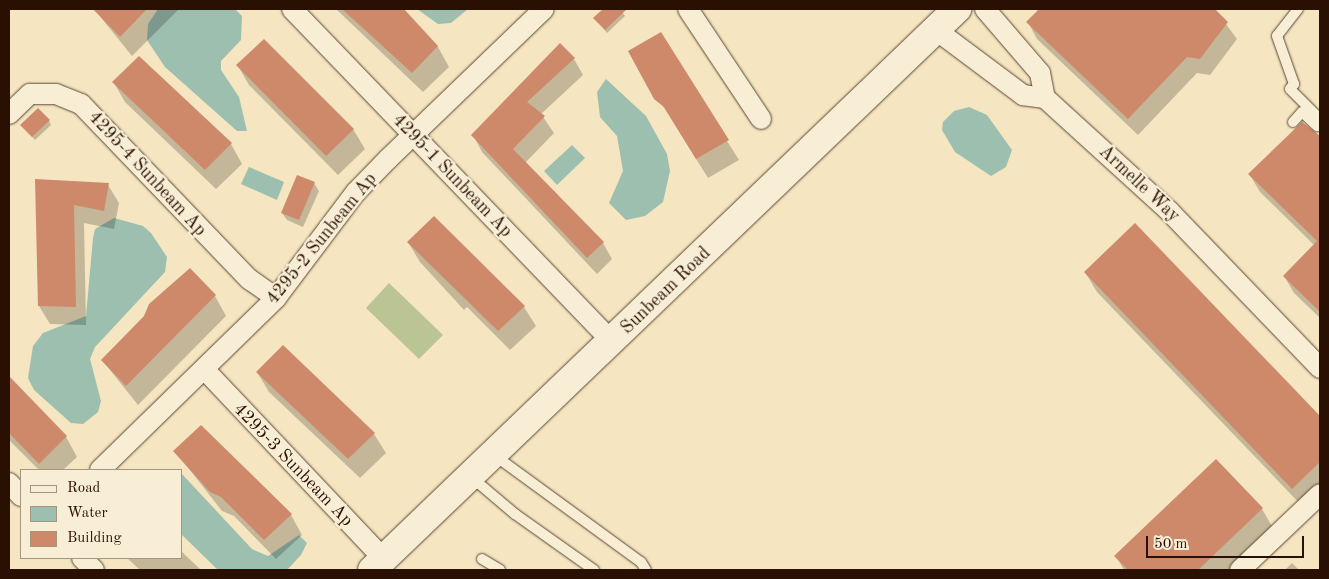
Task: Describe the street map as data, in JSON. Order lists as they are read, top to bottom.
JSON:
{
  "streets": {
    "street": [
      "4295-4 Sunbeam Ap",
      "4295-1 Sunbeam Ap",
      "Armelle Way",
      "4295-2 Sunbeam Ap",
      "Sunbeam Road",
      "4295-3 Sunbeam Ap"
    ]
  },
  "crossings": [
    ["4295-4 Sunbeam Ap", "4295-2 Sunbeam Ap"],
    ["4295-1 Sunbeam Ap", "4295-2 Sunbeam Ap"],
    ["4295-1 Sunbeam Ap", "Sunbeam Road"],
    ["4295-2 Sunbeam Ap", "4295-3 Sunbeam Ap"],
    ["Sunbeam Road", "4295-3 Sunbeam Ap"]
  ],
  "legend": ["Road", "Water", "Building"],
  "scale_bar": "50 m"
}
